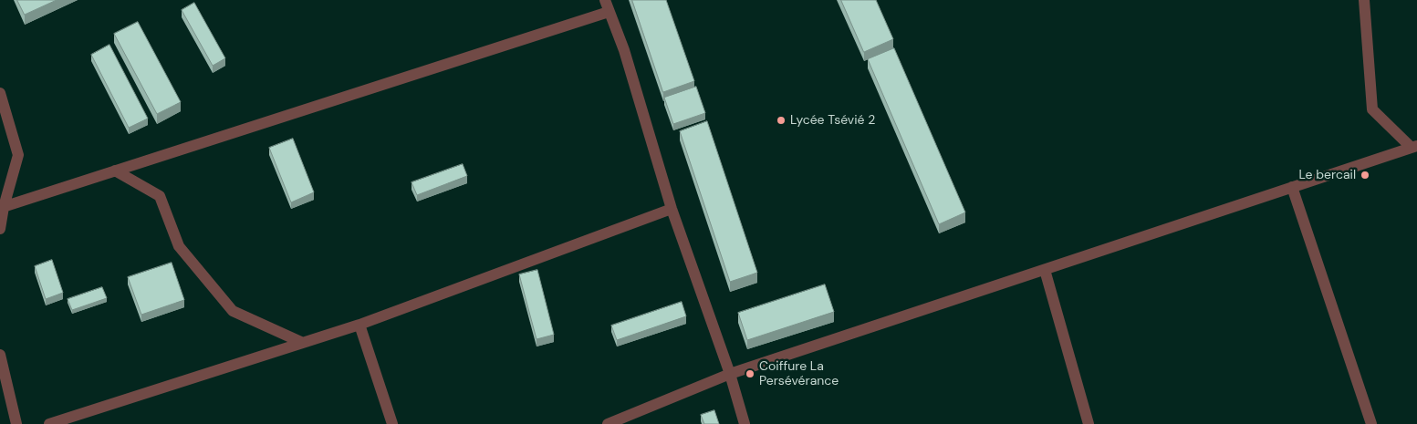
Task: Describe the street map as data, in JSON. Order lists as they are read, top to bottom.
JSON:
{
  "places": ["Lycée Tsévié 2", "Le bercail", "Coiffure La Persévérance"]
}
